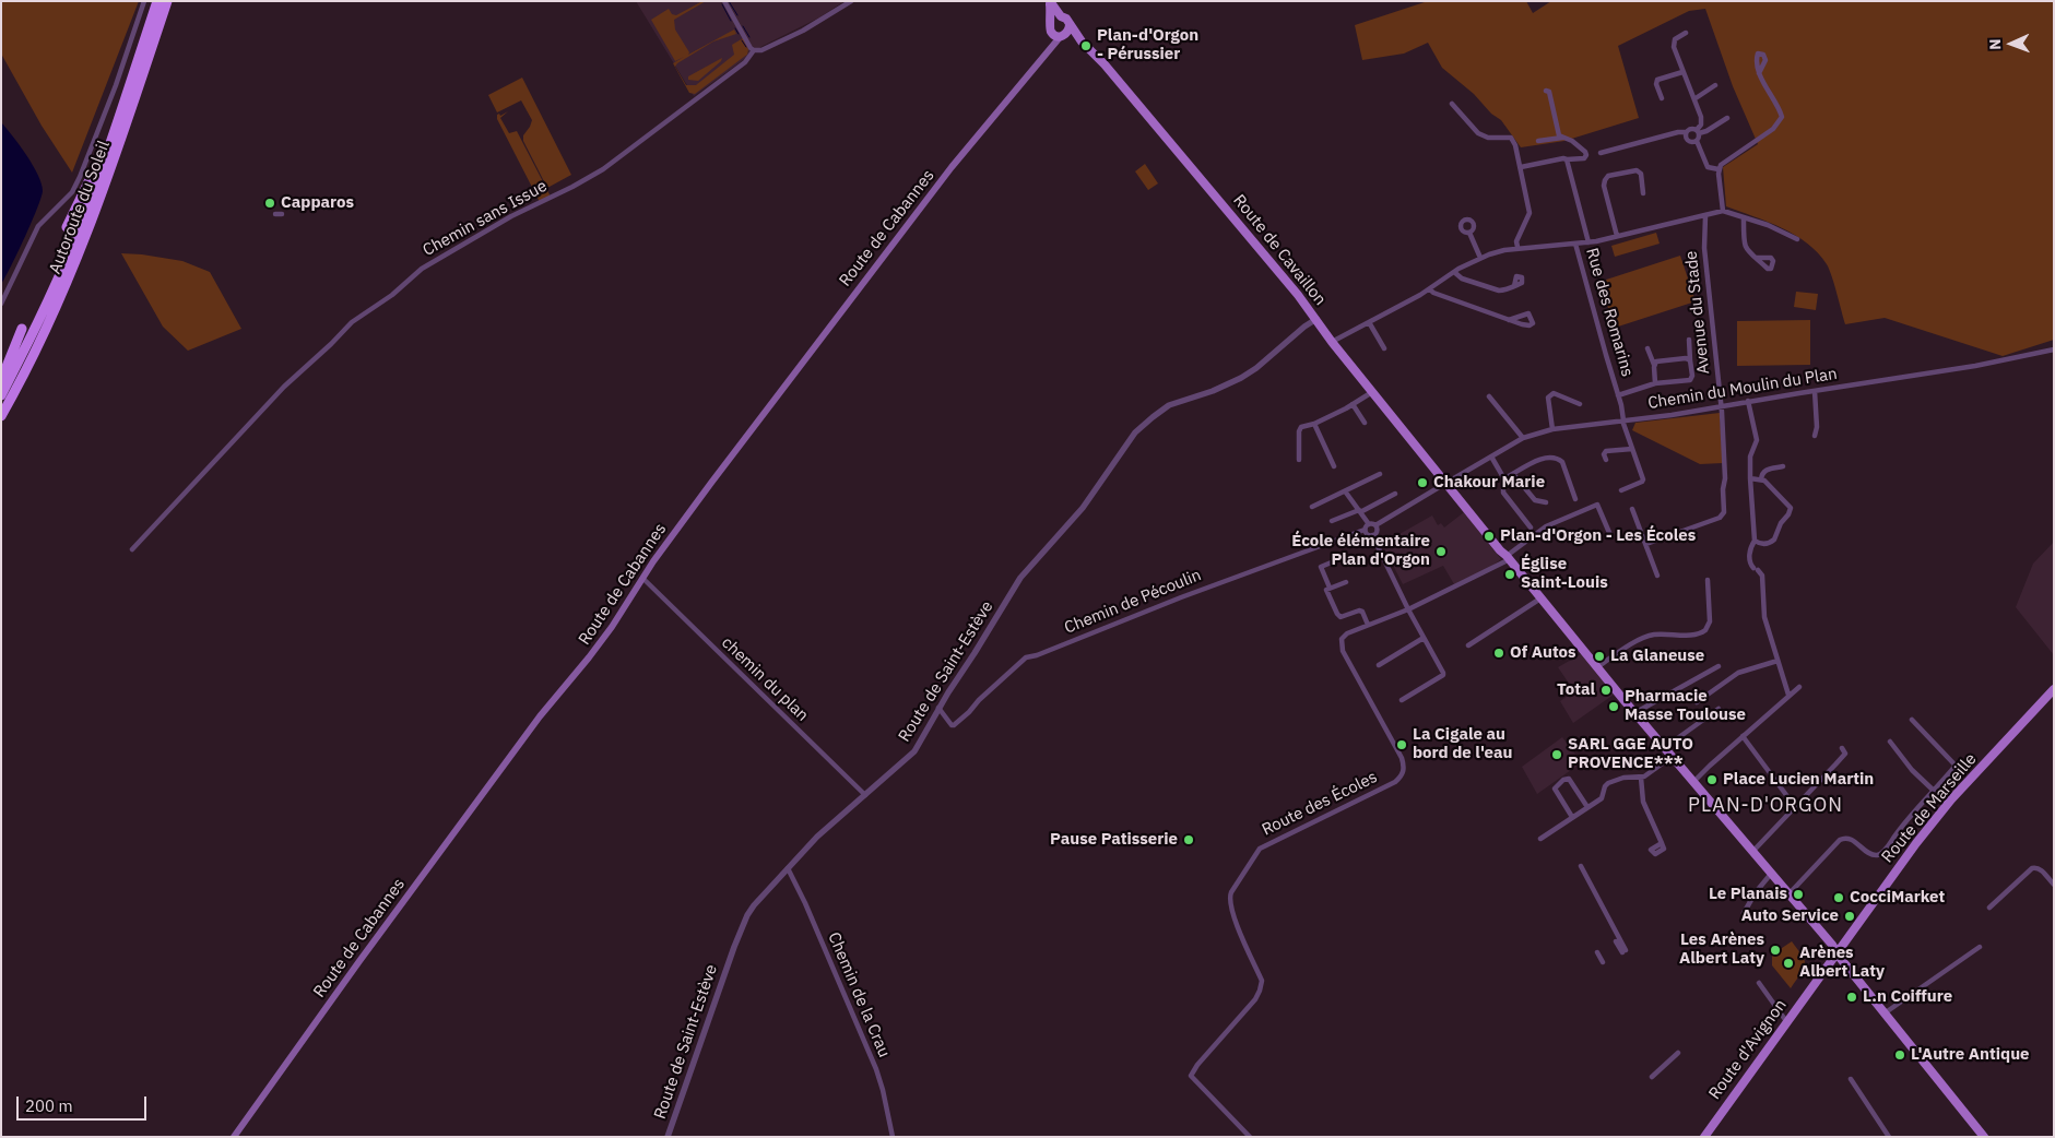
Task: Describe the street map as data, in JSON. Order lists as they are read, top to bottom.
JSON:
{
  "streets": {
    "highway": ["Autoroute du Soleil"],
    "main road": [
      "Route de Cabannes",
      "Route de Cavaillon",
      "Route de Marseille",
      "Route d'Avignon"
    ],
    "street": [
      "Chemin sans Issue",
      "Rue des Romarins",
      "Avenue du Stade",
      "Chemin du Moulin du Plan",
      "Chemin de Pécoulin",
      "Route de Saint-Estève",
      "chemin du plan",
      "Route des Écoles",
      "Chemin de la Crau"
    ]
  },
  "crossings": [
    ["Route de Cabannes", "Route de Cavaillon"],
    ["Route de Cabannes", "chemin du plan"],
    ["Route de Cavaillon", "Chemin du Moulin du Plan"],
    ["Route de Cavaillon", "Route de Saint-Estève"],
    ["Route de Cavaillon", "Route des Écoles"],
    ["Route de Cavaillon", "Route de Marseille"],
    ["Route de Cavaillon", "Route d'Avignon"],
    ["Rue des Romarins", "Chemin du Moulin du Plan"],
    ["Avenue du Stade", "Chemin du Moulin du Plan"],
    ["Chemin de Pécoulin", "Route de Saint-Estève"],
    ["Route de Saint-Estève", "chemin du plan"],
    ["Route de Saint-Estève", "Chemin de la Crau"],
    ["Route de Marseille", "Route d'Avignon"]
  ],
  "districts": ["PLAN-D'ORGON"],
  "places": [
    "Plan-d'Orgon - Pérussier",
    "Capparos",
    "Chakour Marie",
    "Plan-d'Orgon - Les Écoles",
    "École élémentaire Plan d'Orgon",
    "Église Saint-Louis",
    "Of Autos",
    "La Glaneuse",
    "Total",
    "Pharmacie Masse Toulouse",
    "La Cigale au bord de l'eau",
    "SARL GGE AUTO PROVENCE***",
    "Place Lucien Martin",
    "Pause Patisserie",
    "Le Planais",
    "CocciMarket",
    "Auto Service",
    "Les Arènes Albert Laty",
    "Arènes Albert Laty",
    "L.n Coiffure",
    "L'Autre Antique"
  ],
  "scale_bar": "200 m",
  "north": "left"
}
